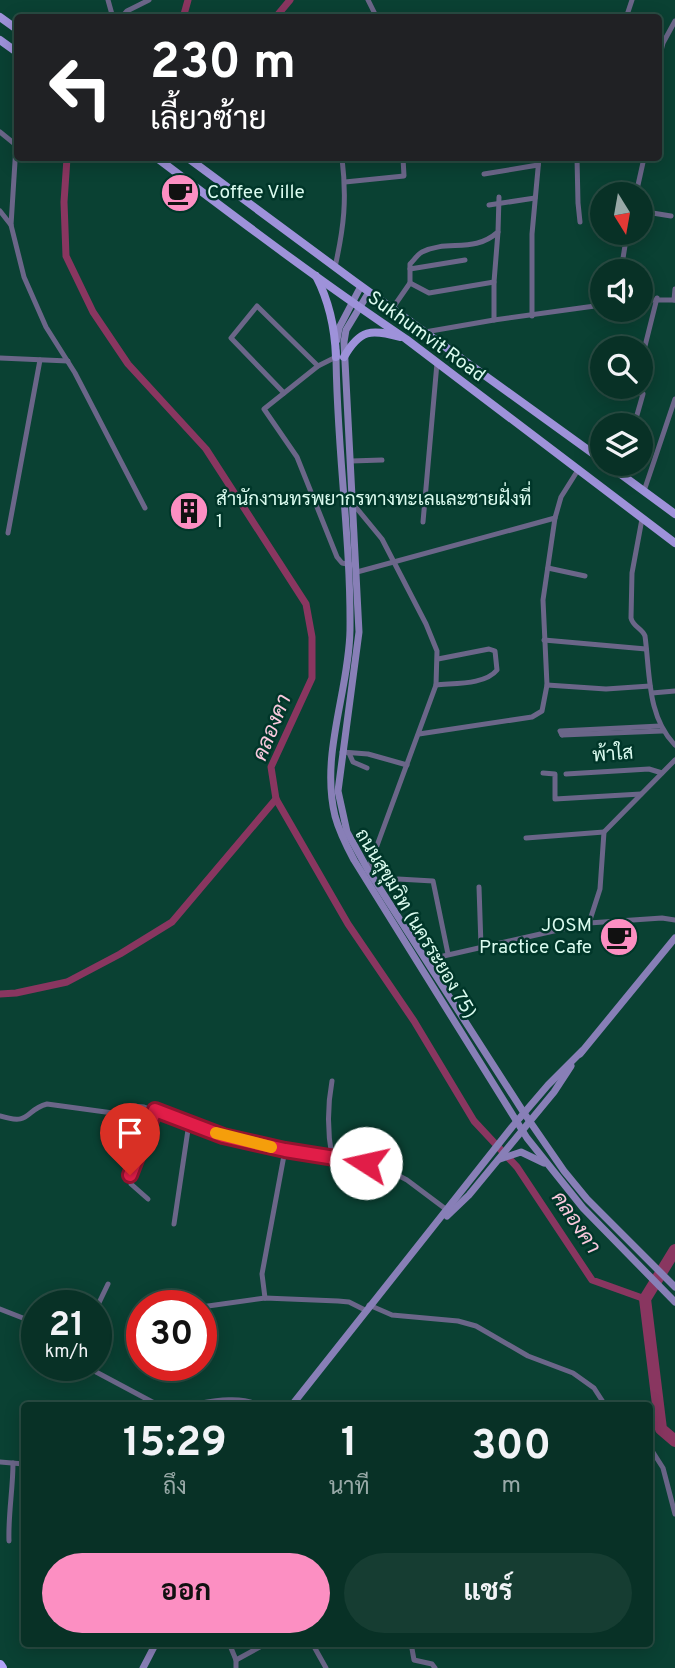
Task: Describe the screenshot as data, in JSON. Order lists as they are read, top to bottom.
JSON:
{
  "streets": {
    "main road": ["Sukhumvit Road"],
    "street": ["พ้าใส", "ถนนสุขุมวิท (นครระยอง 75)"]
  },
  "crossings": [
    ["Sukhumvit Road", "ถนนสุขุมวิท (นครระยอง 75)"]
  ],
  "water": ["คลองคา"],
  "places": {
    "cafe": ["Coffee Ville", "JOSM Practice Cafe"],
    "building": ["สำนักงานทรพยากรทางทะเลและชายฝั่งที่ 1"]
  },
  "north": "bottom",
  "page": {
    "turn": ["230 m", "เลี้ยวซ้าย"],
    "speed": "21 km/h",
    "limit": "30",
    "eta": [
      "15:29",
      "ถึง",
      "1",
      "นาที",
      "300",
      "m"
    ],
    "buttons": ["ออก", "แชร์"]
  }
}
